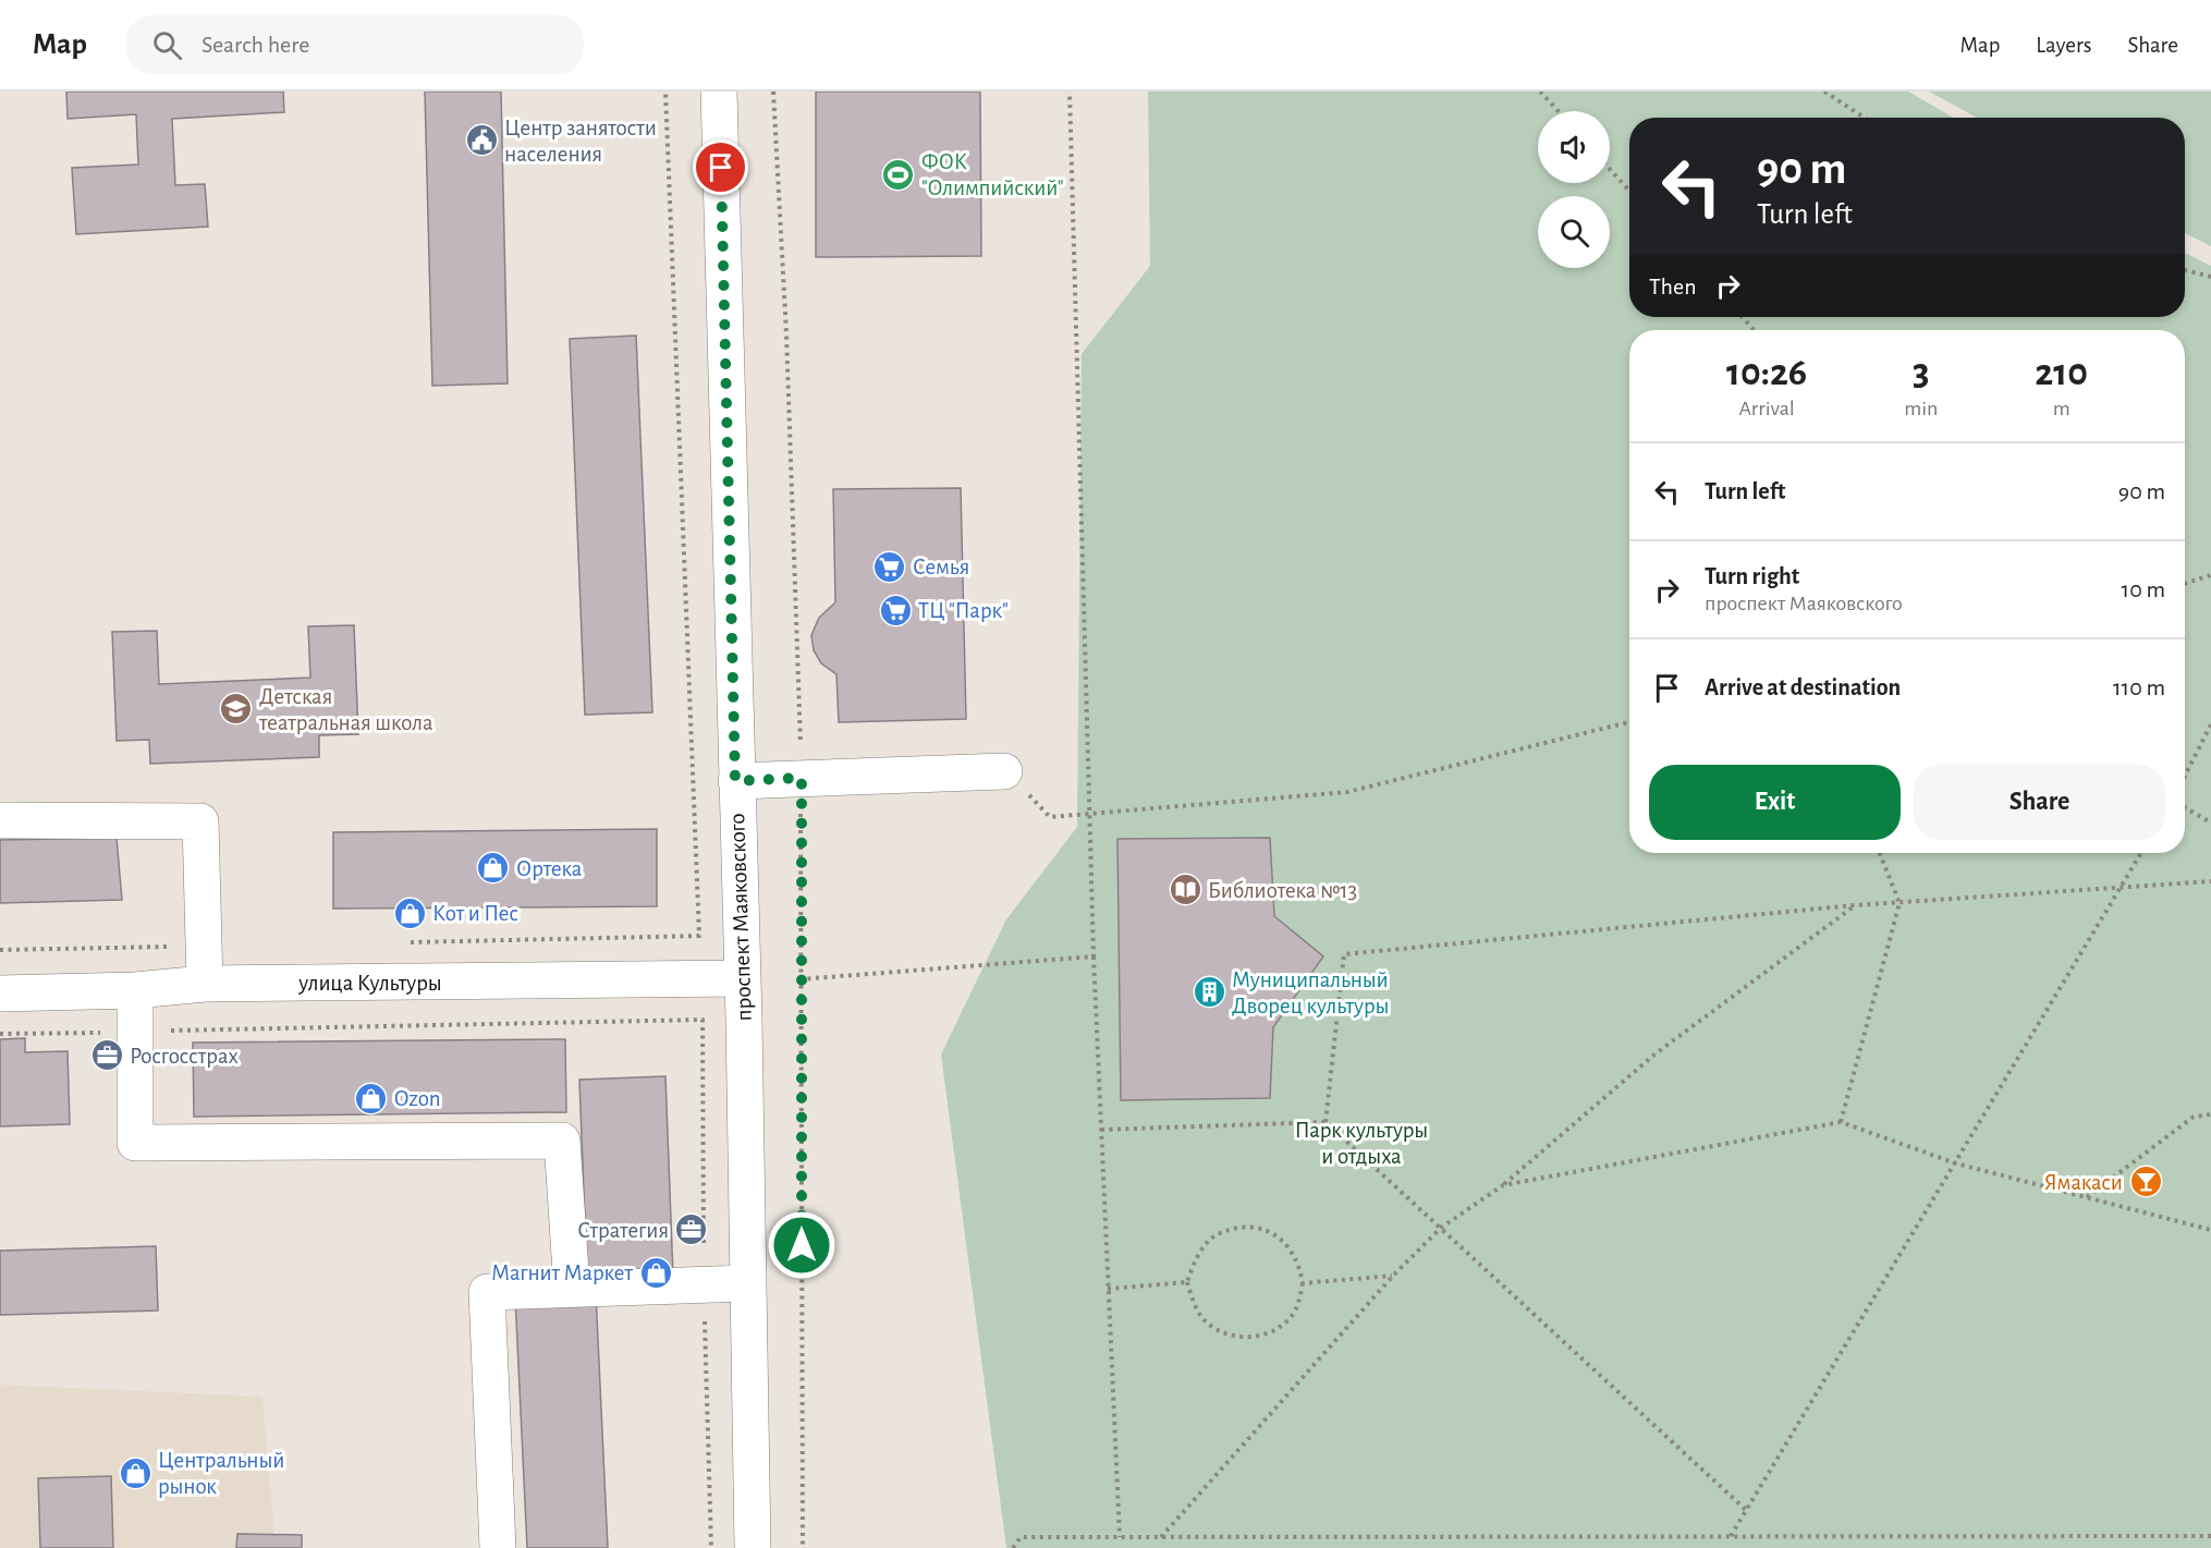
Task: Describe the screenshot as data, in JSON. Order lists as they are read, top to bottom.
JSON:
{
  "streets": {
    "street": ["проспект Маяковского", "улица Культуры"]
  },
  "crossings": [
    ["проспект Маяковского", "улица Культуры"]
  ],
  "parks": ["Парк культуры и отдыха"],
  "places": {
    "public building": ["Центр занятости населения"],
    "sports": ["ФОК \"Олимпийский\""],
    "supermarket": ["Семья", "ТЦ \"Парк\""],
    "school or university": ["Детская театральная школа"],
    "shop": [
      "Ортека",
      "Кот и Пес",
      "Ozon",
      "Магнит Маркет",
      "Центральный рынок"
    ],
    "library": ["Библиотека №13"],
    "building": ["Муниципальный Дворец культуры"],
    "office": ["Росгосстрах", "Стратегия"],
    "bar": ["Ямакаси"]
  },
  "page": {
    "header": "Map",
    "search": "Search here",
    "nav": ["Map", "Layers", "Share"],
    "turn": ["90 m", "Turn left"],
    "then": "Then",
    "eta": [
      "10:26",
      "Arrival",
      "3",
      "min",
      "210",
      "m"
    ],
    "list": [
      {
        "name": "Turn left",
        "value": "90 m"
      },
      {
        "name": "Turn right",
        "note": "проспект Маяковского",
        "value": "10 m"
      },
      {
        "name": "Arrive at destination",
        "value": "110 m"
      }
    ],
    "buttons": ["Exit", "Share"]
  }
}
